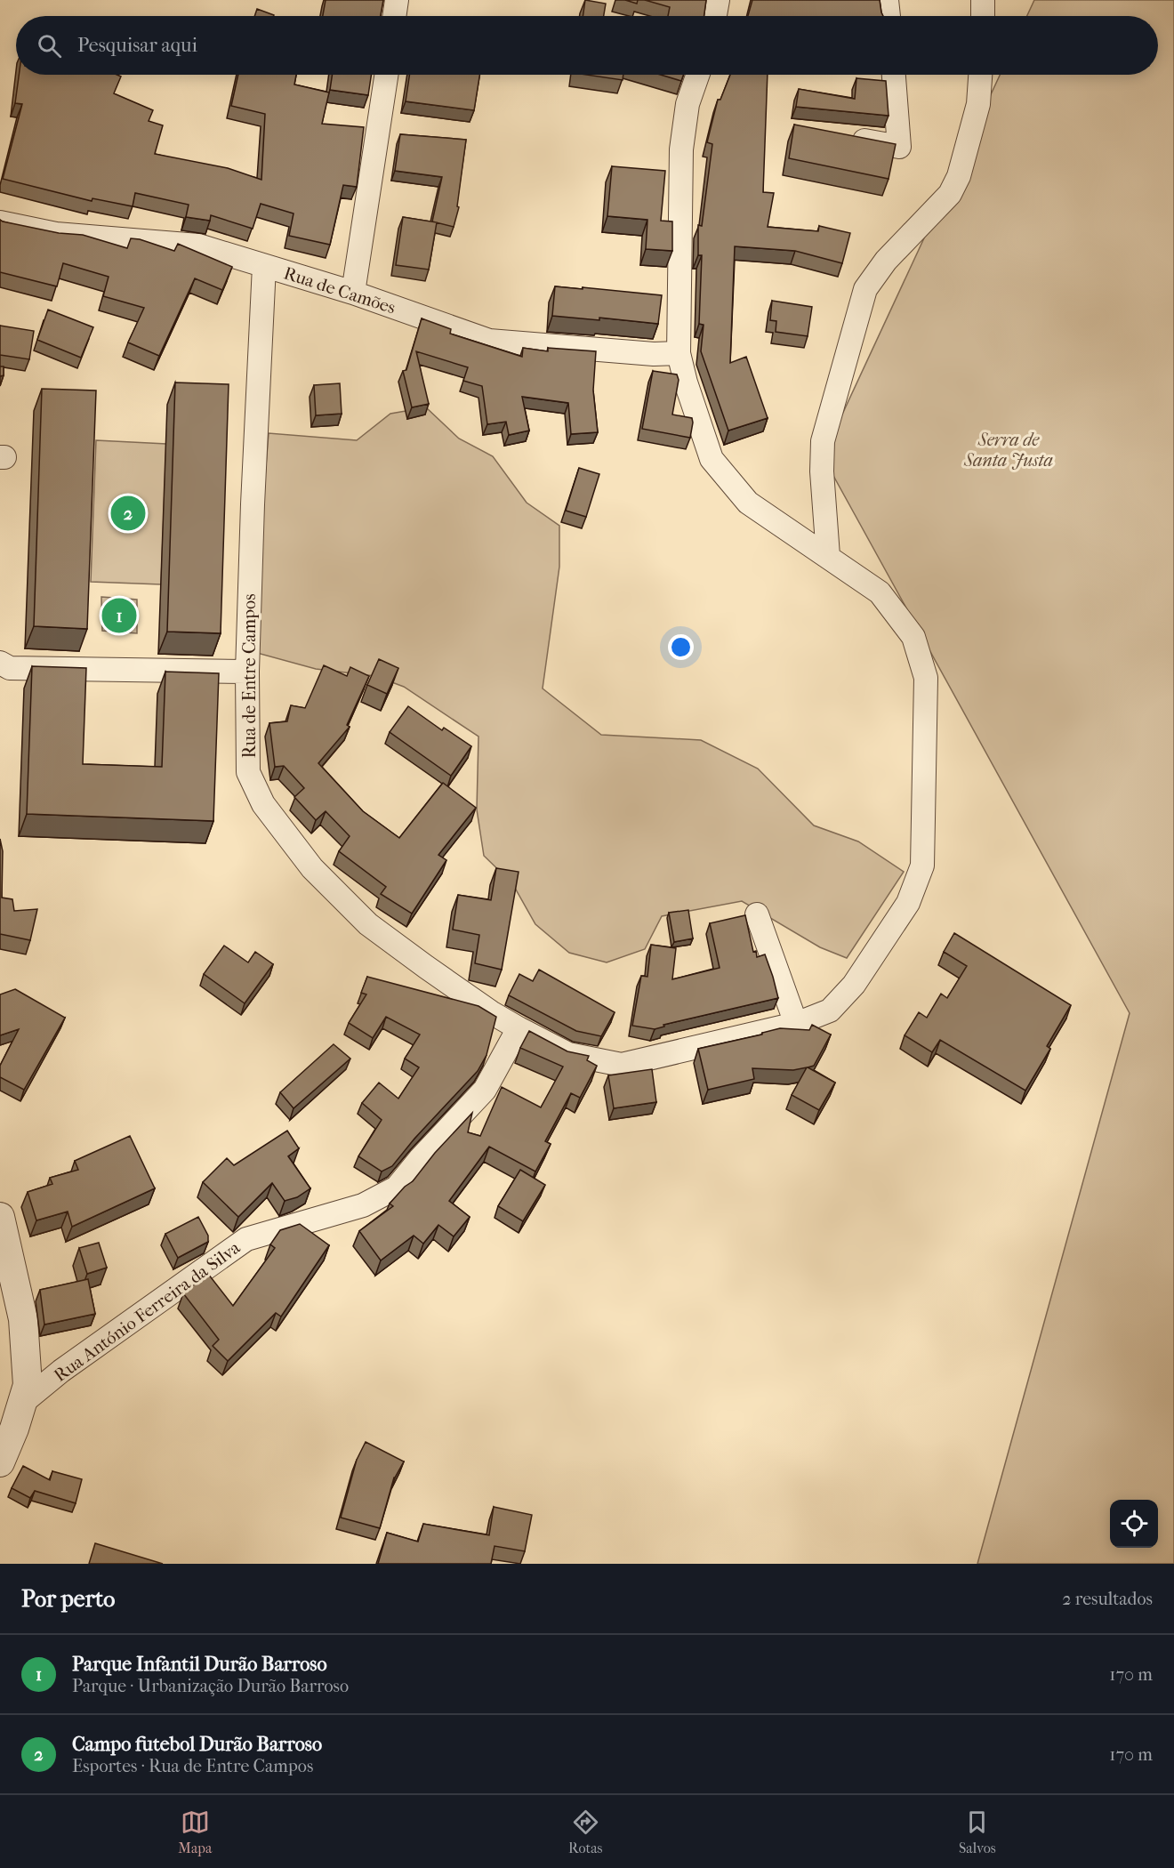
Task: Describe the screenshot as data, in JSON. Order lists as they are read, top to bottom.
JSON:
{
  "streets": {
    "street": ["Rua de Camões", "Rua de Entre Campos", "Rua António Ferreira da Silva"]
  },
  "crossings": [
    ["Rua de Camões", "Rua de Entre Campos"],
    ["Rua de Entre Campos", "Rua António Ferreira da Silva"]
  ],
  "parks": ["Serra de Santa Justa"],
  "page": {
    "search": "Pesquisar aqui",
    "pins": ["2", "1"],
    "heading": ["Por perto", "2 resultados"],
    "list": [
      {
        "mark": "1",
        "name": "Parque Infantil Durão Barroso",
        "note": "Parque · Urbanização Durão Barroso",
        "value": "170 m"
      },
      {
        "mark": "2",
        "name": "Campo futebol Durão Barroso",
        "note": "Esportes · Rua de Entre Campos",
        "value": "170 m"
      }
    ],
    "nav": ["Mapa", "Rotas", "Salvos"]
  }
}
